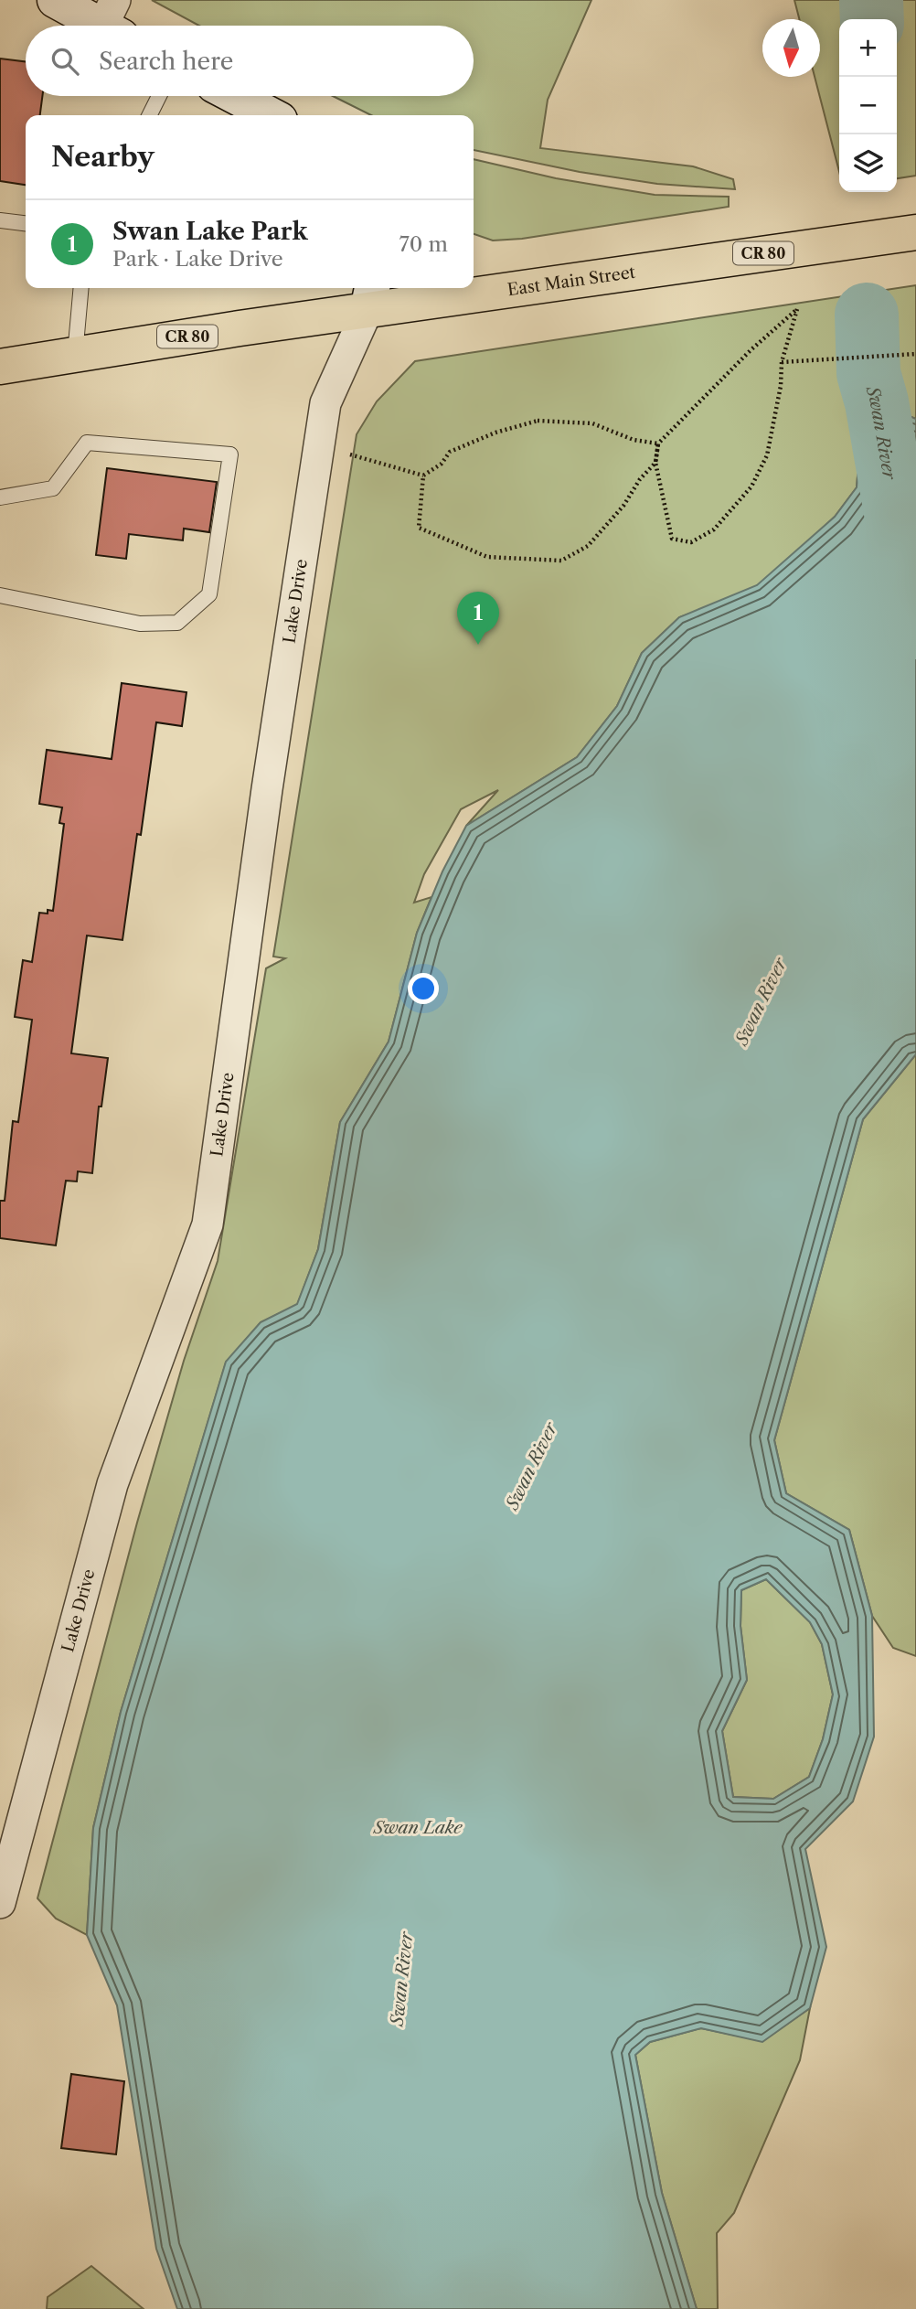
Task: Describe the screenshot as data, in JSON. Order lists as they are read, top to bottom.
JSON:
{
  "streets": {
    "main road": ["CR 80", "East Main Street"],
    "street": ["Lake Drive"]
  },
  "crossings": [
    ["East Main Street", "Lake Drive"]
  ],
  "water": ["Swan River", "Swan Lake"],
  "north": "bottom",
  "page": {
    "map_buttons": ["+", "−"],
    "search": "Search here",
    "heading": "Nearby",
    "list": [
      {
        "mark": "1",
        "name": "Swan Lake Park",
        "note": "Park · Lake Drive",
        "value": "70 m"
      }
    ],
    "pins": "1"
  }
}
